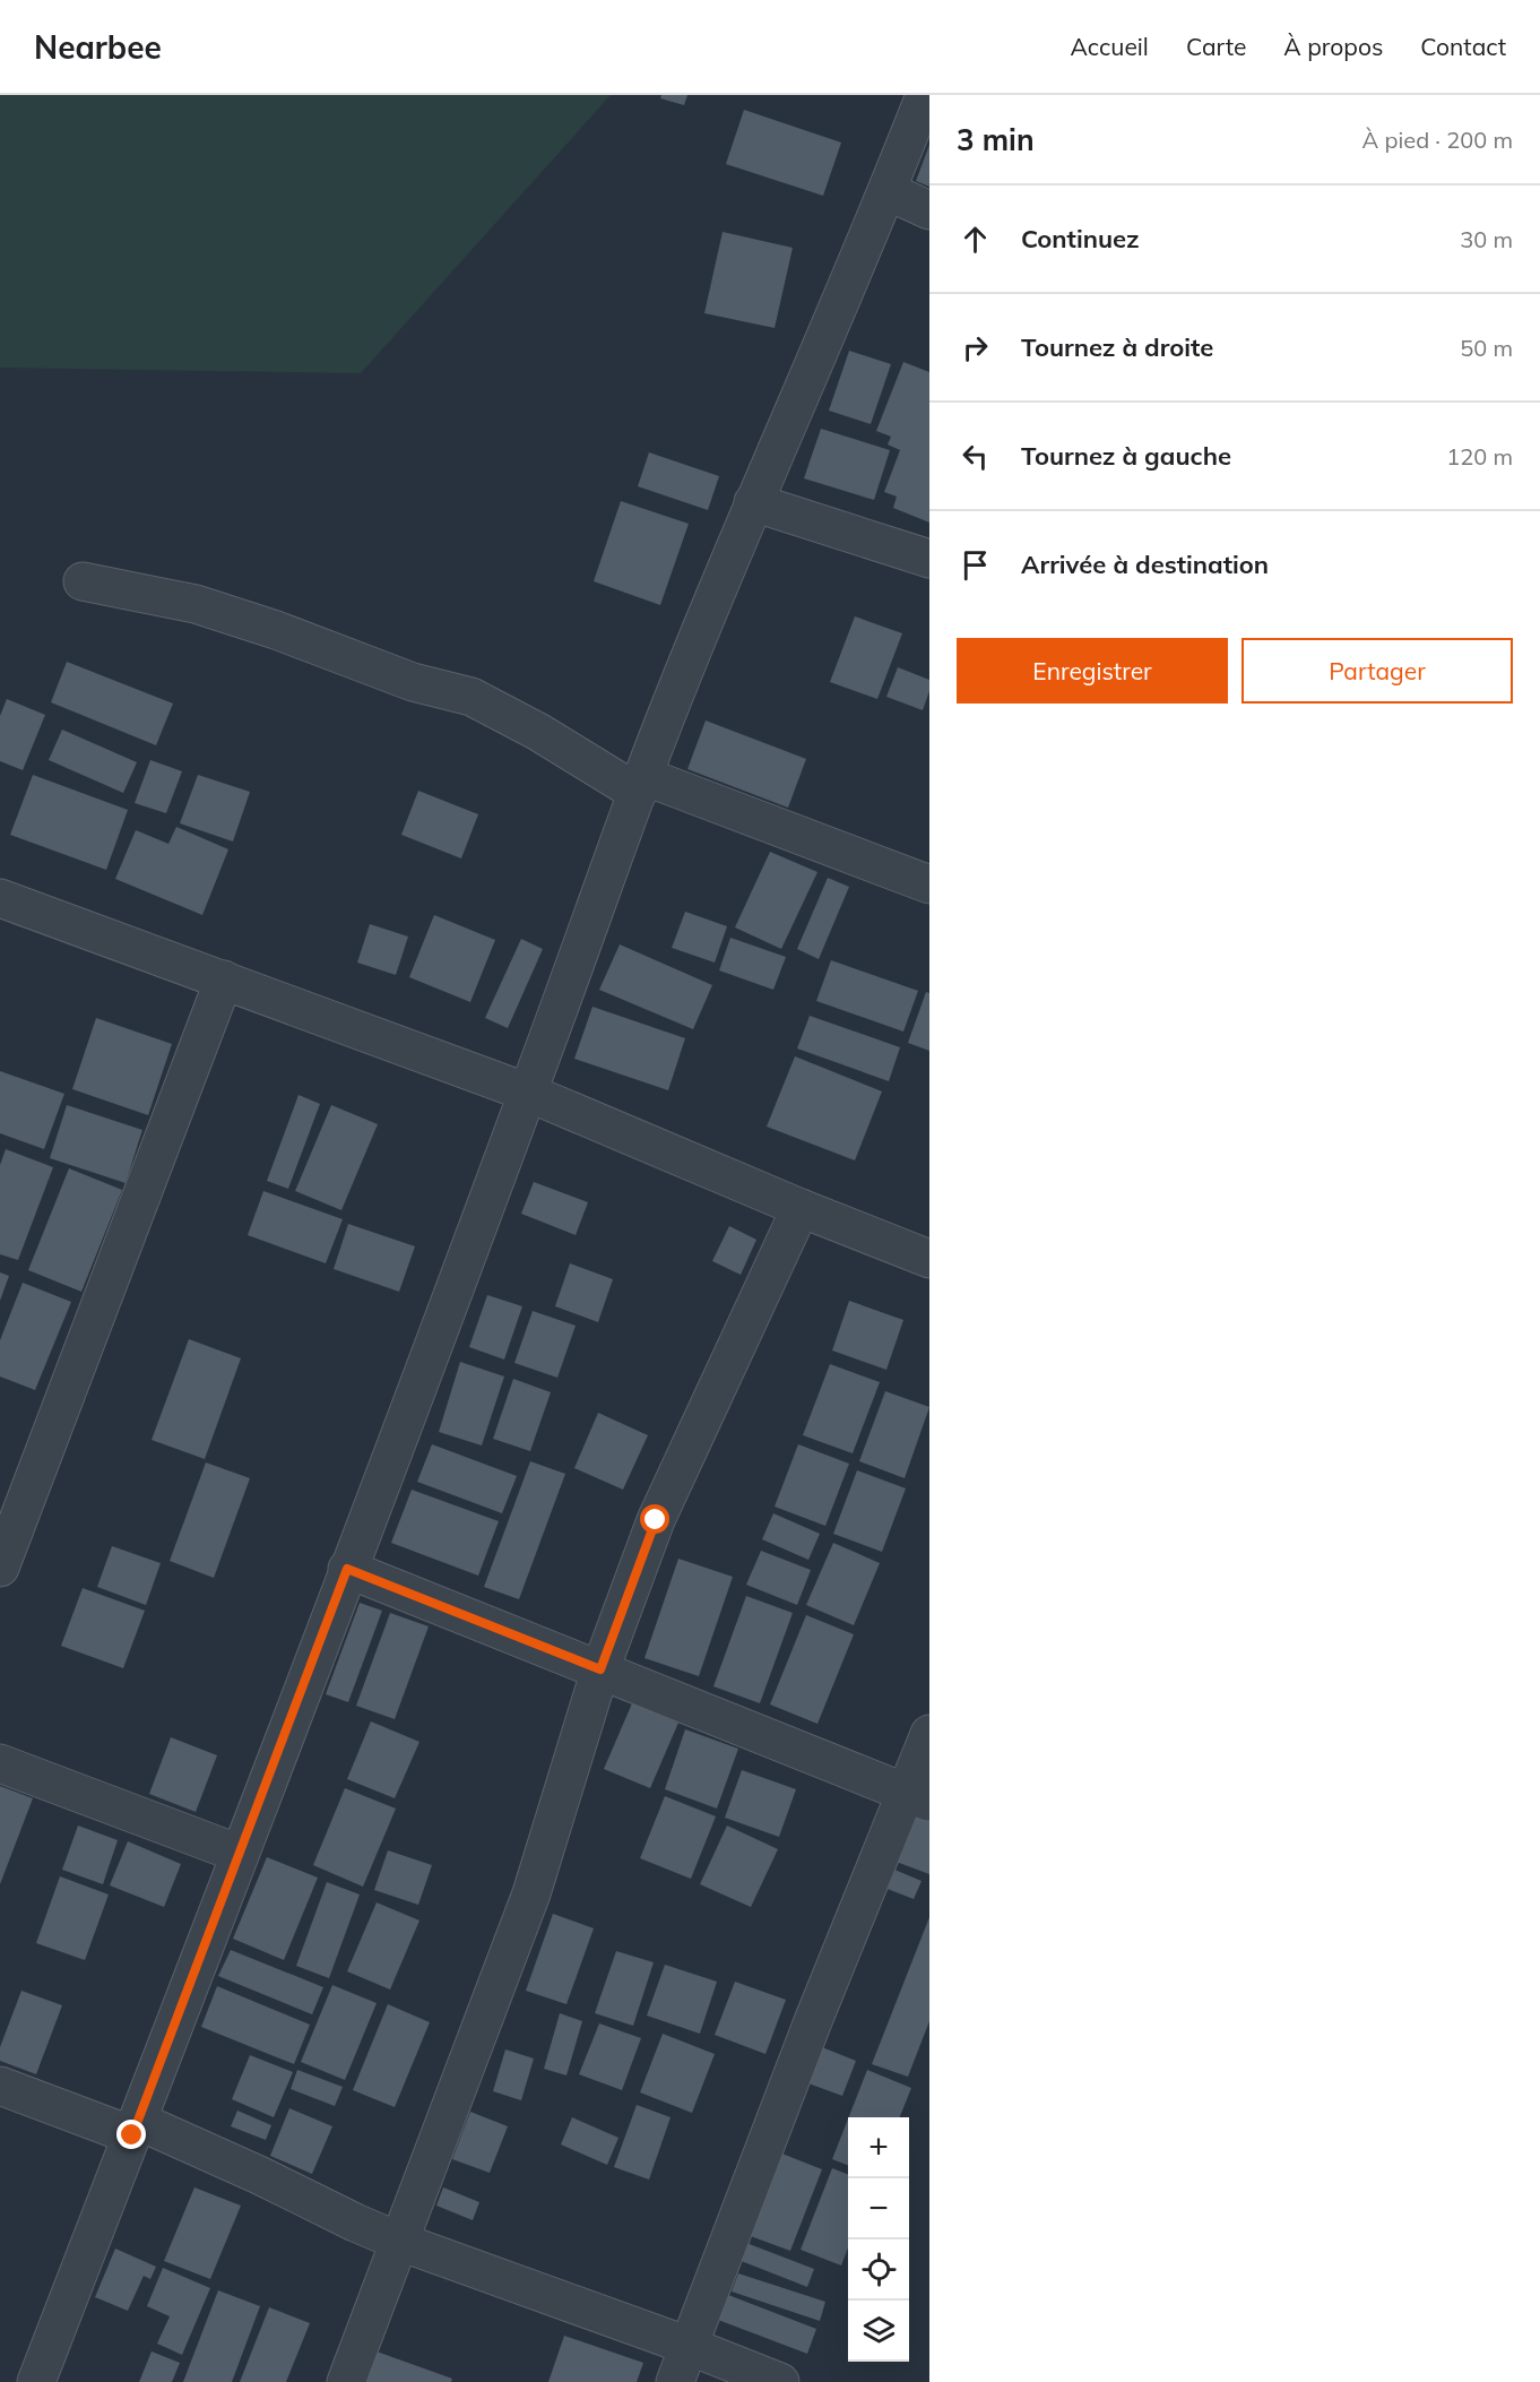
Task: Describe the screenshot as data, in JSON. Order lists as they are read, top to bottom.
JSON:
{
  "page": {
    "header": "Nearbee",
    "nav": [
      "Accueil",
      "Carte",
      "À propos",
      "Contact"
    ],
    "heading": ["3 min", "À pied · 200 m"],
    "list": [
      ["Continuez", "30 m"],
      ["Tournez à droite", "50 m"],
      ["Tournez à gauche", "120 m"],
      "Arrivée à destination"
    ],
    "buttons": ["Enregistrer", "Partager"],
    "map_buttons": ["+", "−"]
  }
}
